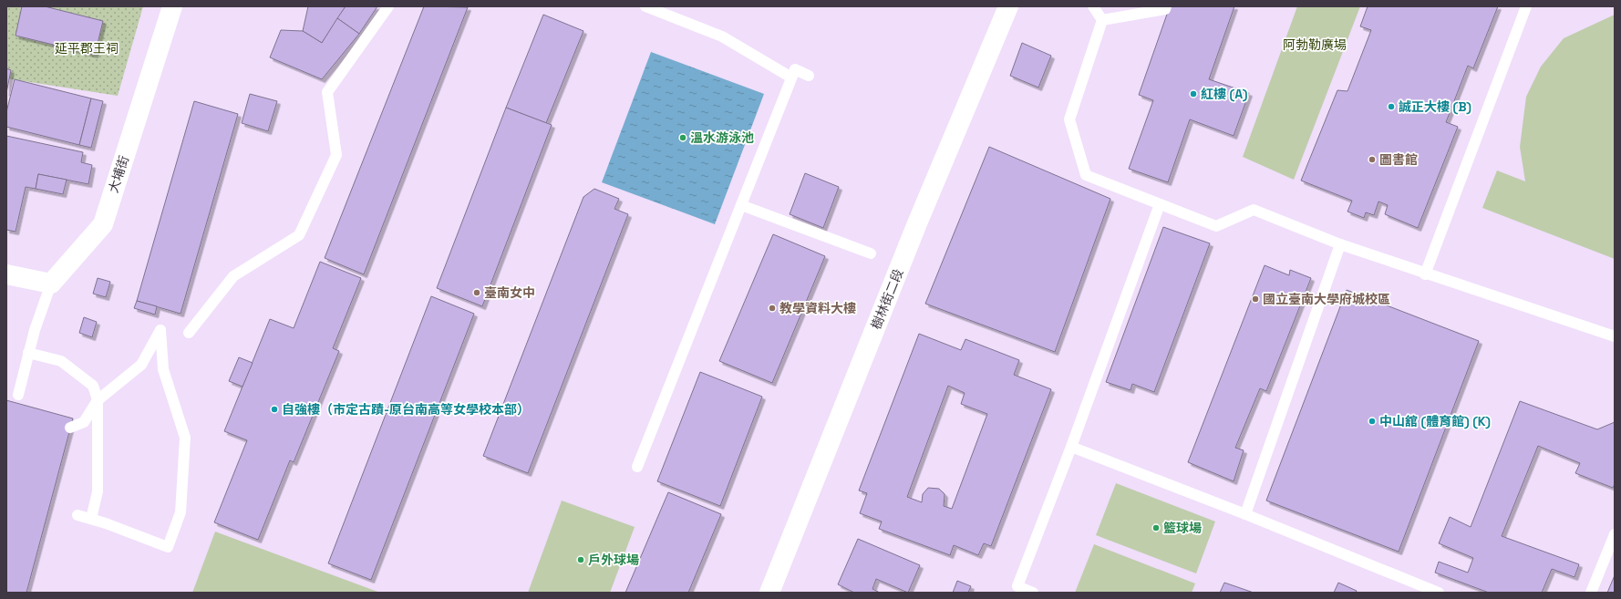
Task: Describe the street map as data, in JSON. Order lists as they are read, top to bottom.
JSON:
{
  "streets": {
    "street": ["大埔街", "樹林街二段"]
  },
  "parks": ["阿勃勒廣場", "延平郡王祠"],
  "places": [
    "紅樓 (A)",
    "誠正大樓 (B)",
    "溫水游泳池",
    "圖書館",
    "臺南女中",
    "國立臺南大學府城校區",
    "教學資料大樓",
    "自強樓（市定古蹟-原台南高等女學校本部）",
    "中山舘 (體育館) (K)",
    "籃球場",
    "戶外球場"
  ]
}
